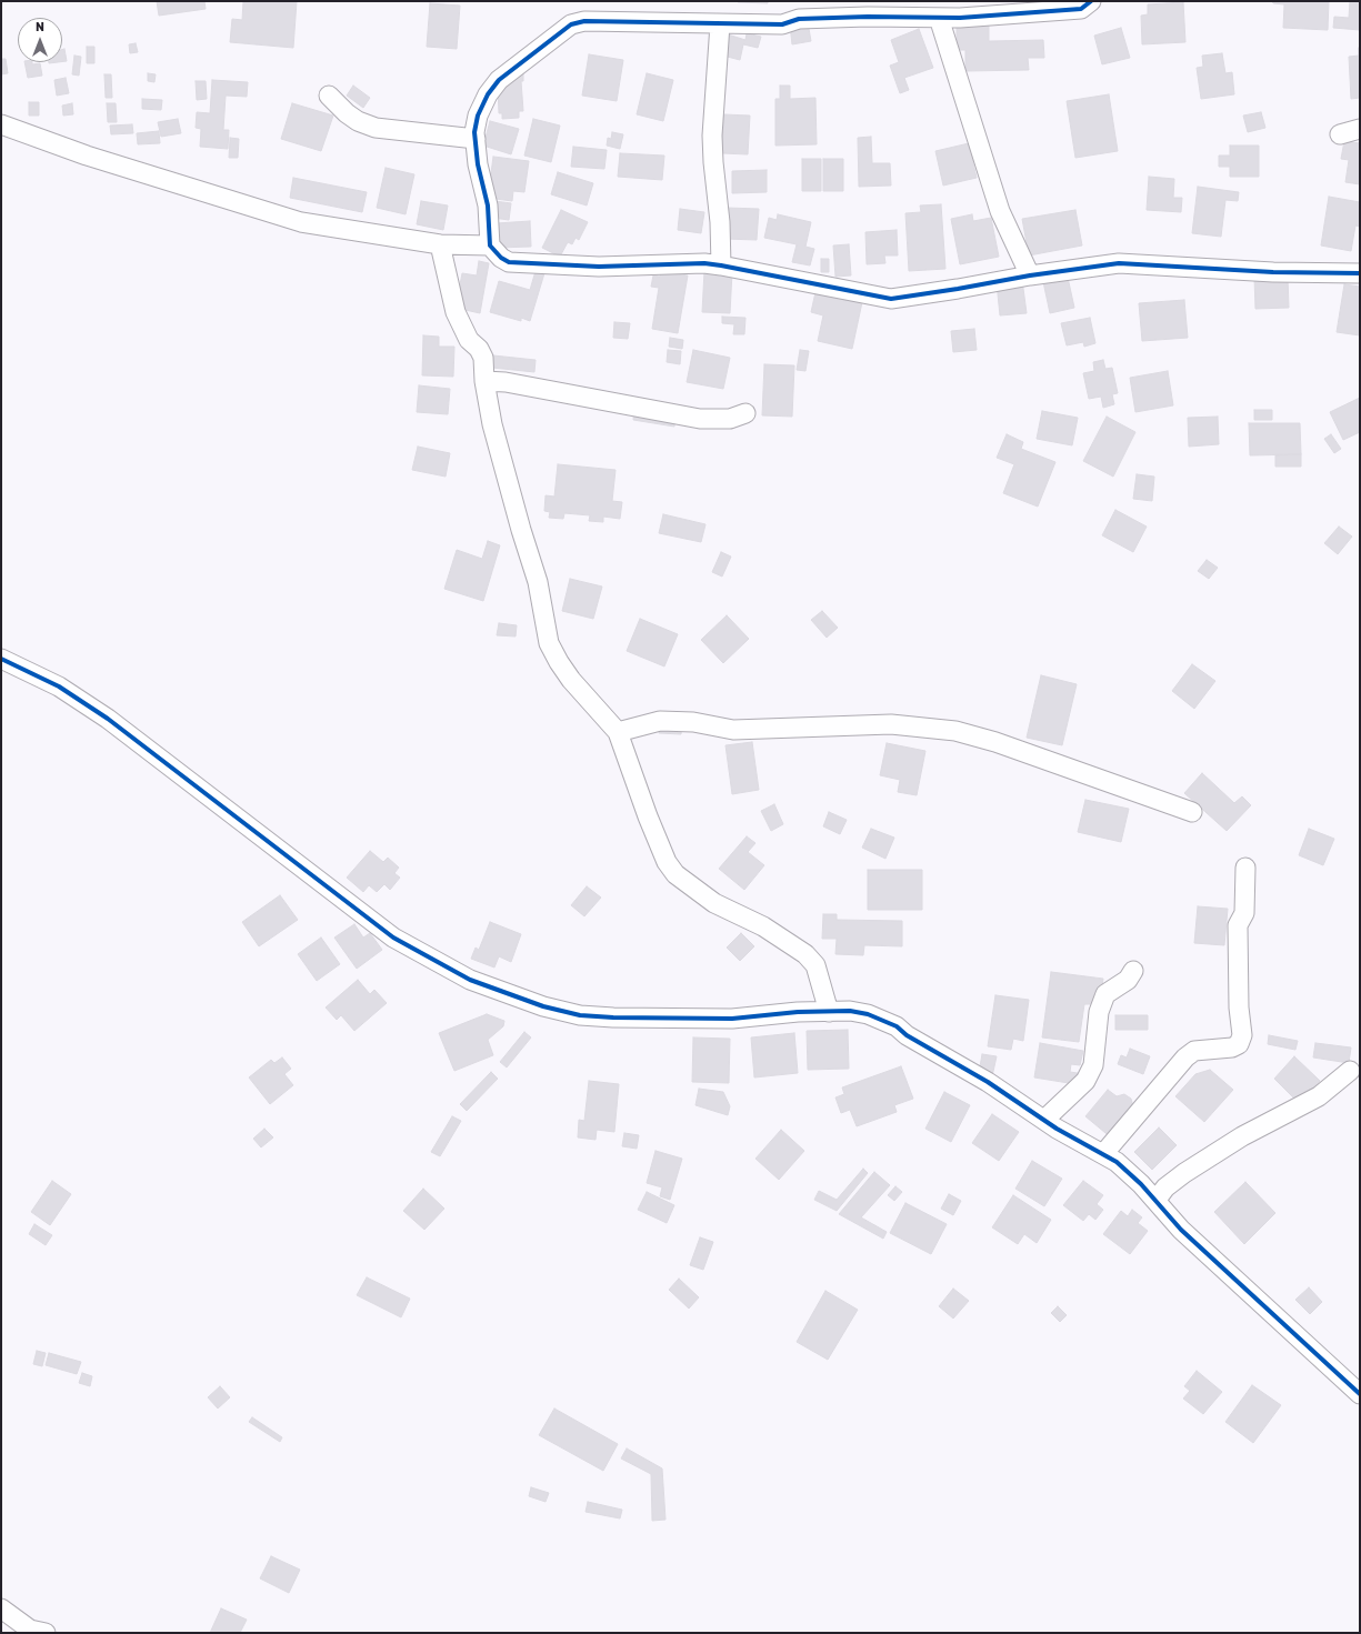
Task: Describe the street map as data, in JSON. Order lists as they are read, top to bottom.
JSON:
{
  "north": "top"
}
